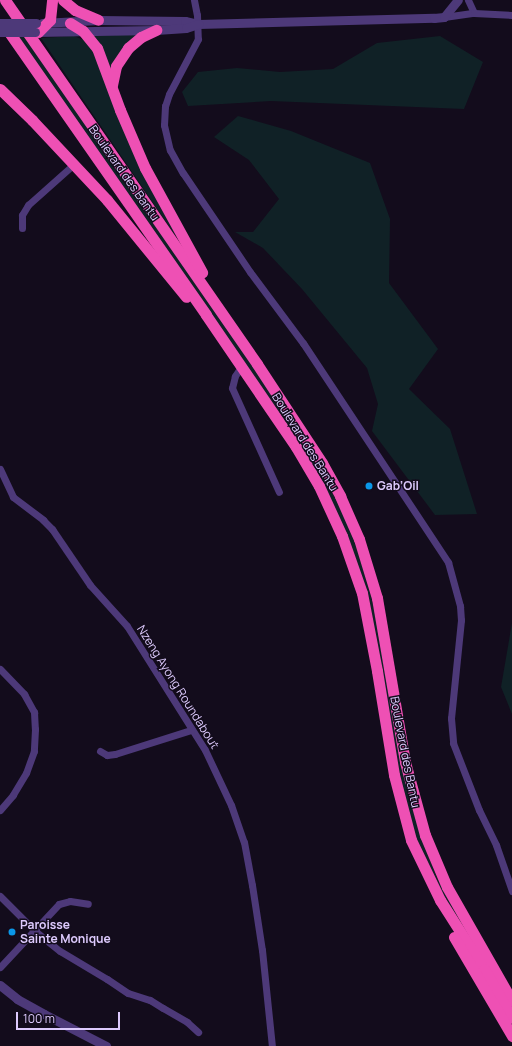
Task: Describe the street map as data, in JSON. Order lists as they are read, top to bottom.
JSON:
{
  "streets": {
    "highway": ["Boulevard des Bantu"],
    "street": ["Nzeng Ayong Roundabout"]
  },
  "places": ["Gab’Oil", "Paroisse Sainte Monique"],
  "scale_bar": "100 m"
}
